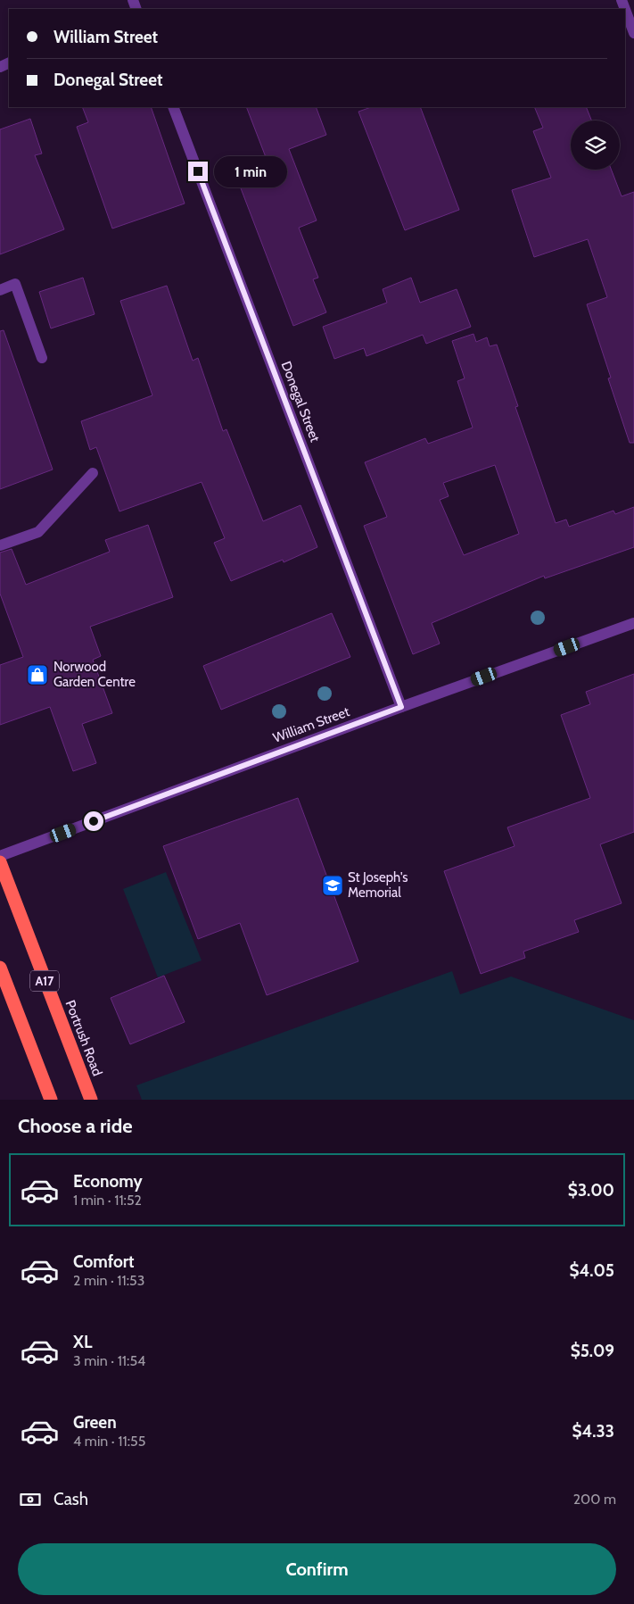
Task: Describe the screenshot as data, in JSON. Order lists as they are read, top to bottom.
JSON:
{
  "streets": {
    "highway": ["A17", "Portrush Road"],
    "street": ["Donegal Street", "William Street"]
  },
  "crossings": [
    ["Donegal Street", "William Street"]
  ],
  "places": {
    "shop": ["Norwood Garden Centre"],
    "school or university": ["St Joseph's Memorial"]
  },
  "page": {
    "banner": ["William Street", "Donegal Street"],
    "bubble": "1 min",
    "heading": "Choose a ride",
    "list": [
      {
        "name": "Economy",
        "note": "1 min · 11:52",
        "value": "$3.00"
      },
      {
        "name": "Comfort",
        "note": "2 min · 11:53",
        "value": "$4.05"
      },
      {
        "name": "XL",
        "note": "3 min · 11:54",
        "value": "$5.09"
      },
      {
        "name": "Green",
        "note": "4 min · 11:55",
        "value": "$4.33"
      }
    ],
    "pay": ["Cash", "200 m"],
    "buttons": "Confirm"
  }
}
